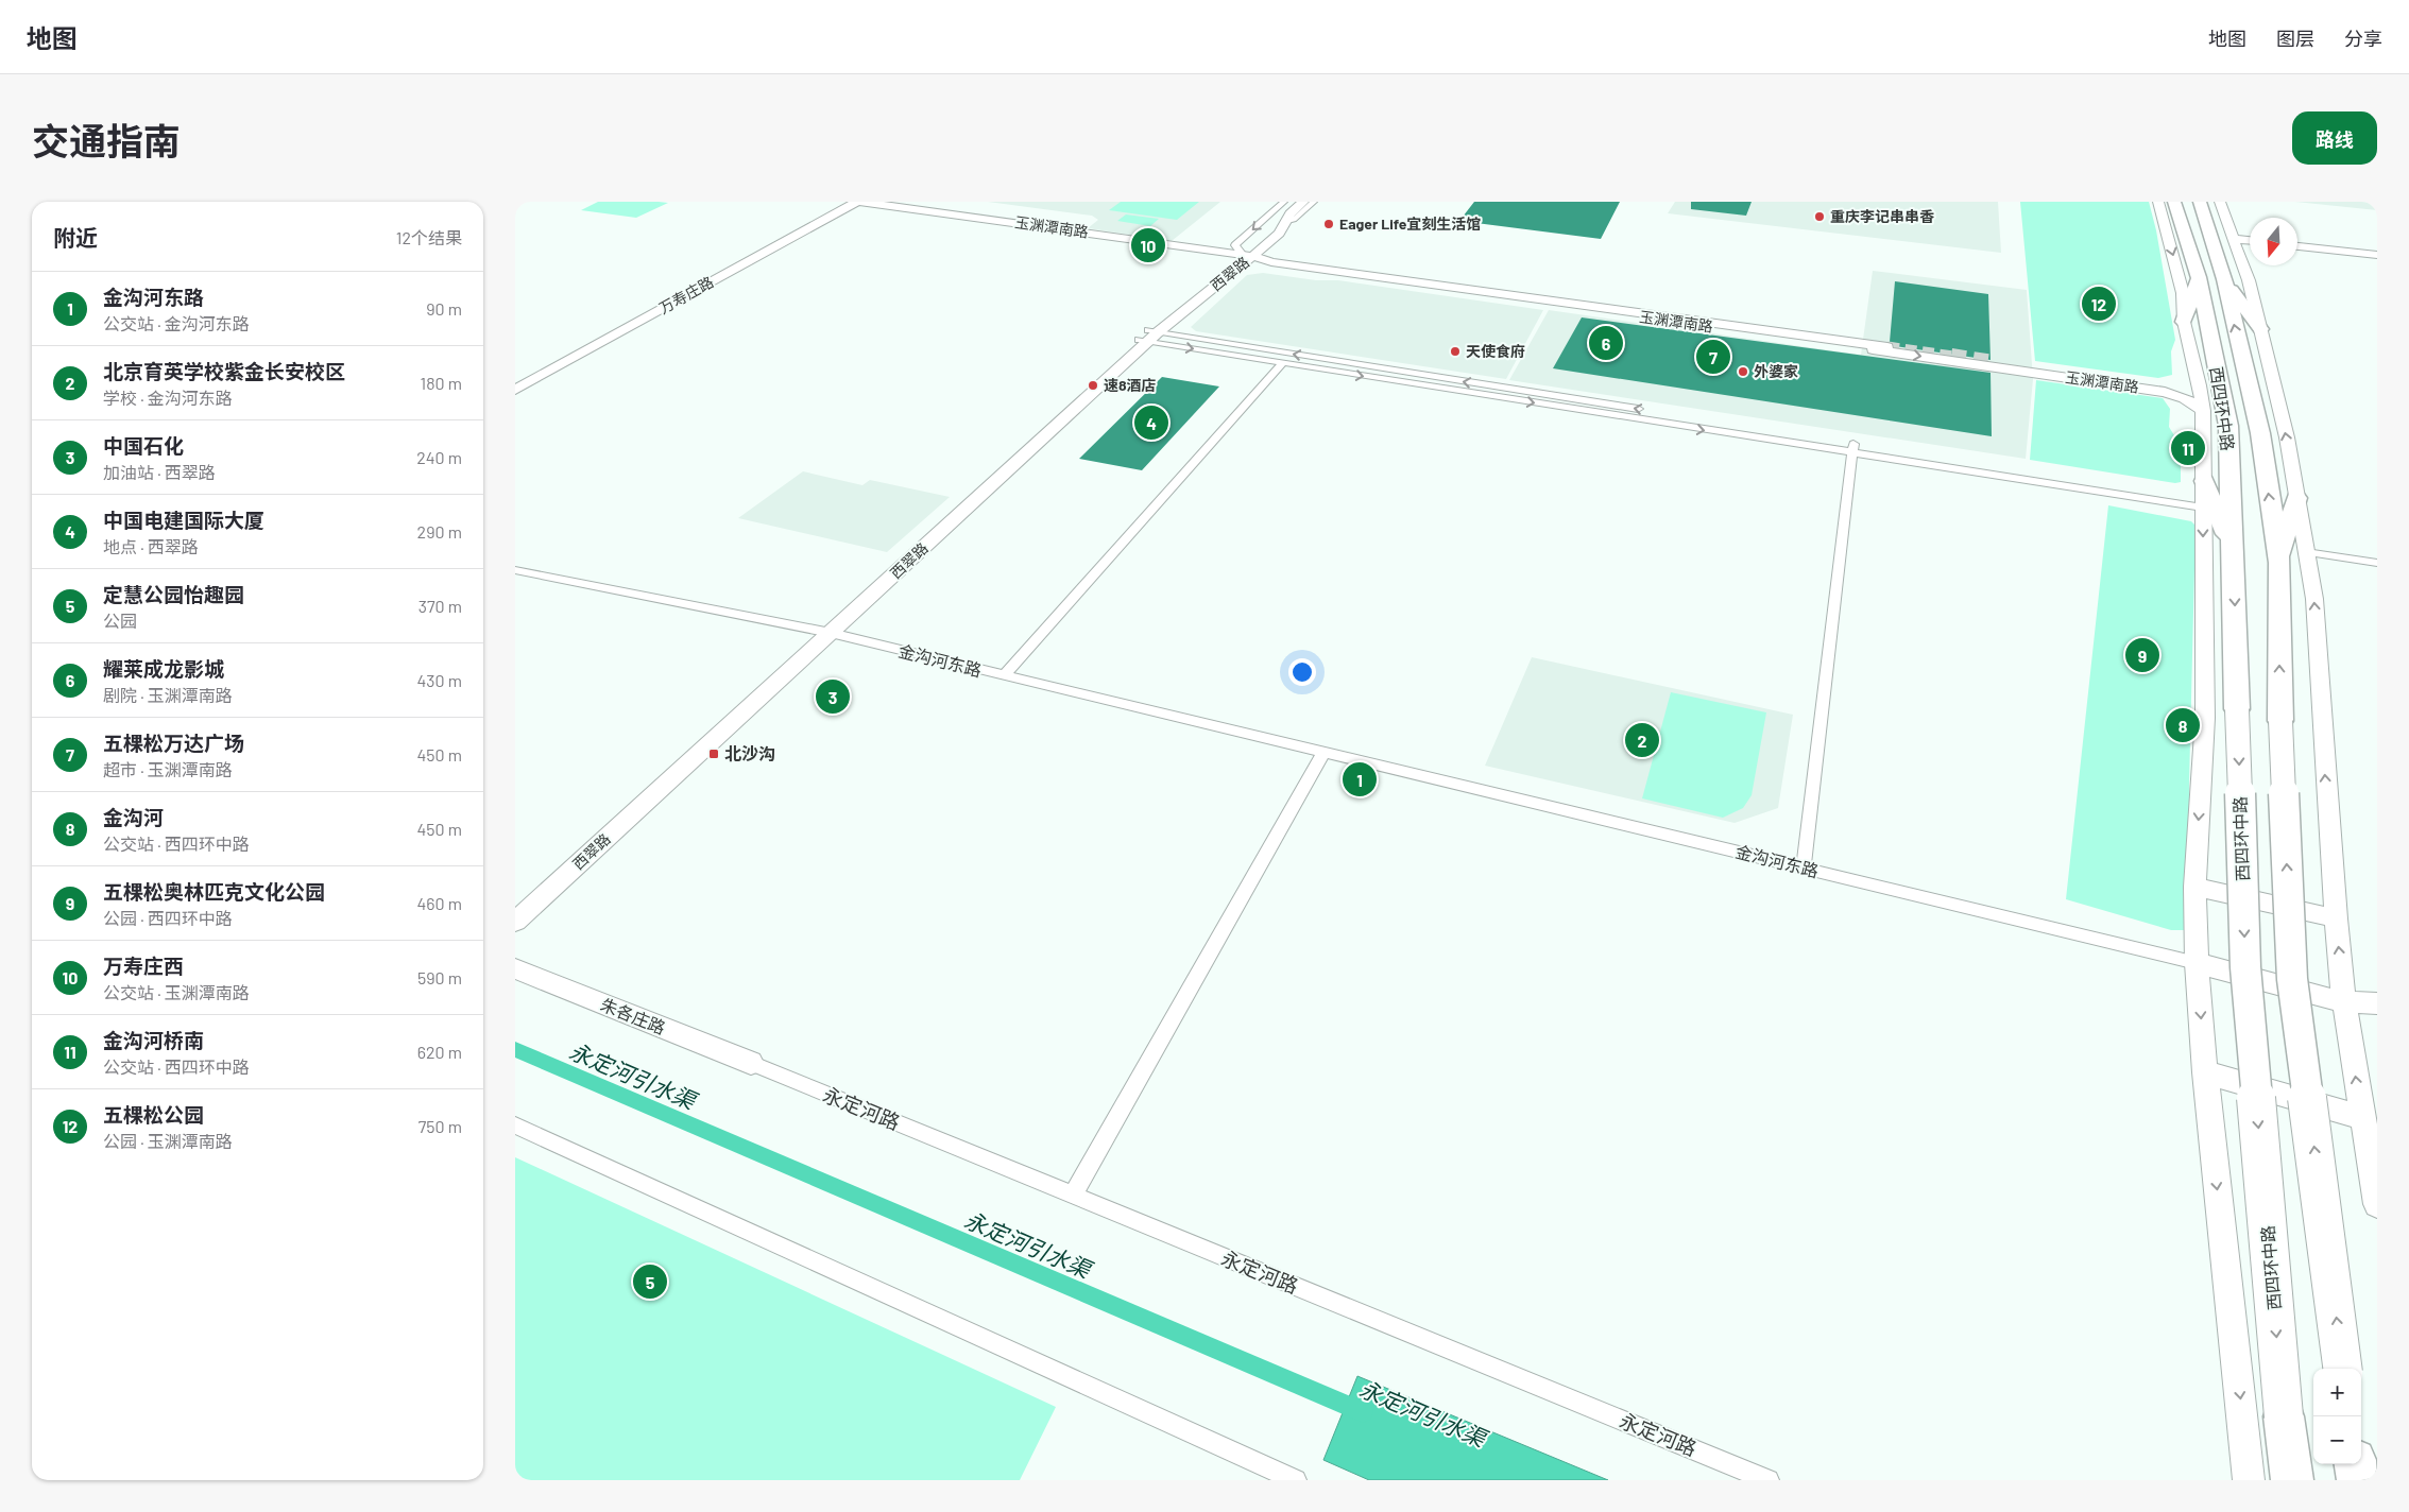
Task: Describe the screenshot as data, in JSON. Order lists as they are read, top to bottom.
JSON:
{
  "streets": {
    "highway": ["西四环中路"],
    "street": [
      "玉渊潭南路",
      "西翠路",
      "万寿庄路",
      "金沟河东路",
      "朱各庄路",
      "永定河路"
    ]
  },
  "crossings": [
    ["玉渊潭南路", "西翠路"],
    ["玉渊潭南路", "西四环中路"],
    ["西翠路", "金沟河东路"],
    ["西四环中路", "金沟河东路"],
    ["朱各庄路", "永定河路"]
  ],
  "water": ["永定河引水渠"],
  "places": {
    "other": [
      "重庆李记串串香",
      "Eager Life宜刻生活馆",
      "天使食府",
      "外婆家",
      "速8酒店"
    ],
    "transit": ["北沙沟"]
  },
  "north": "bottom",
  "page": {
    "header": "地图",
    "nav": ["地图", "图层", "分享"],
    "title": "交通指南",
    "buttons": "路线",
    "heading": ["附近", "12个结果"],
    "pins": [
      "10",
      "12",
      "6",
      "7",
      "4",
      "11",
      "9",
      "3",
      "8",
      "2",
      "1",
      "5"
    ],
    "list": [
      {
        "mark": "1",
        "name": "金沟河东路",
        "note": "公交站 · 金沟河东路",
        "value": "90 m"
      },
      {
        "mark": "2",
        "name": "北京育英学校紫金长安校区",
        "note": "学校 · 金沟河东路",
        "value": "180 m"
      },
      {
        "mark": "3",
        "name": "中国石化",
        "note": "加油站 · 西翠路",
        "value": "240 m"
      },
      {
        "mark": "4",
        "name": "中国电建国际大厦",
        "note": "地点 · 西翠路",
        "value": "290 m"
      },
      {
        "mark": "5",
        "name": "定慧公园怡趣园",
        "note": "公园",
        "value": "370 m"
      },
      {
        "mark": "6",
        "name": "耀莱成龙影城",
        "note": "剧院 · 玉渊潭南路",
        "value": "430 m"
      },
      {
        "mark": "7",
        "name": "五棵松万达广场",
        "note": "超市 · 玉渊潭南路",
        "value": "450 m"
      },
      {
        "mark": "8",
        "name": "金沟河",
        "note": "公交站 · 西四环中路",
        "value": "450 m"
      },
      {
        "mark": "9",
        "name": "五棵松奥林匹克文化公园",
        "note": "公园 · 西四环中路",
        "value": "460 m"
      },
      {
        "mark": "10",
        "name": "万寿庄西",
        "note": "公交站 · 玉渊潭南路",
        "value": "590 m"
      },
      {
        "mark": "11",
        "name": "金沟河桥南",
        "note": "公交站 · 西四环中路",
        "value": "620 m"
      },
      {
        "mark": "12",
        "name": "五棵松公园",
        "note": "公园 · 玉渊潭南路",
        "value": "750 m"
      }
    ],
    "map_buttons": ["+", "−"]
  }
}
